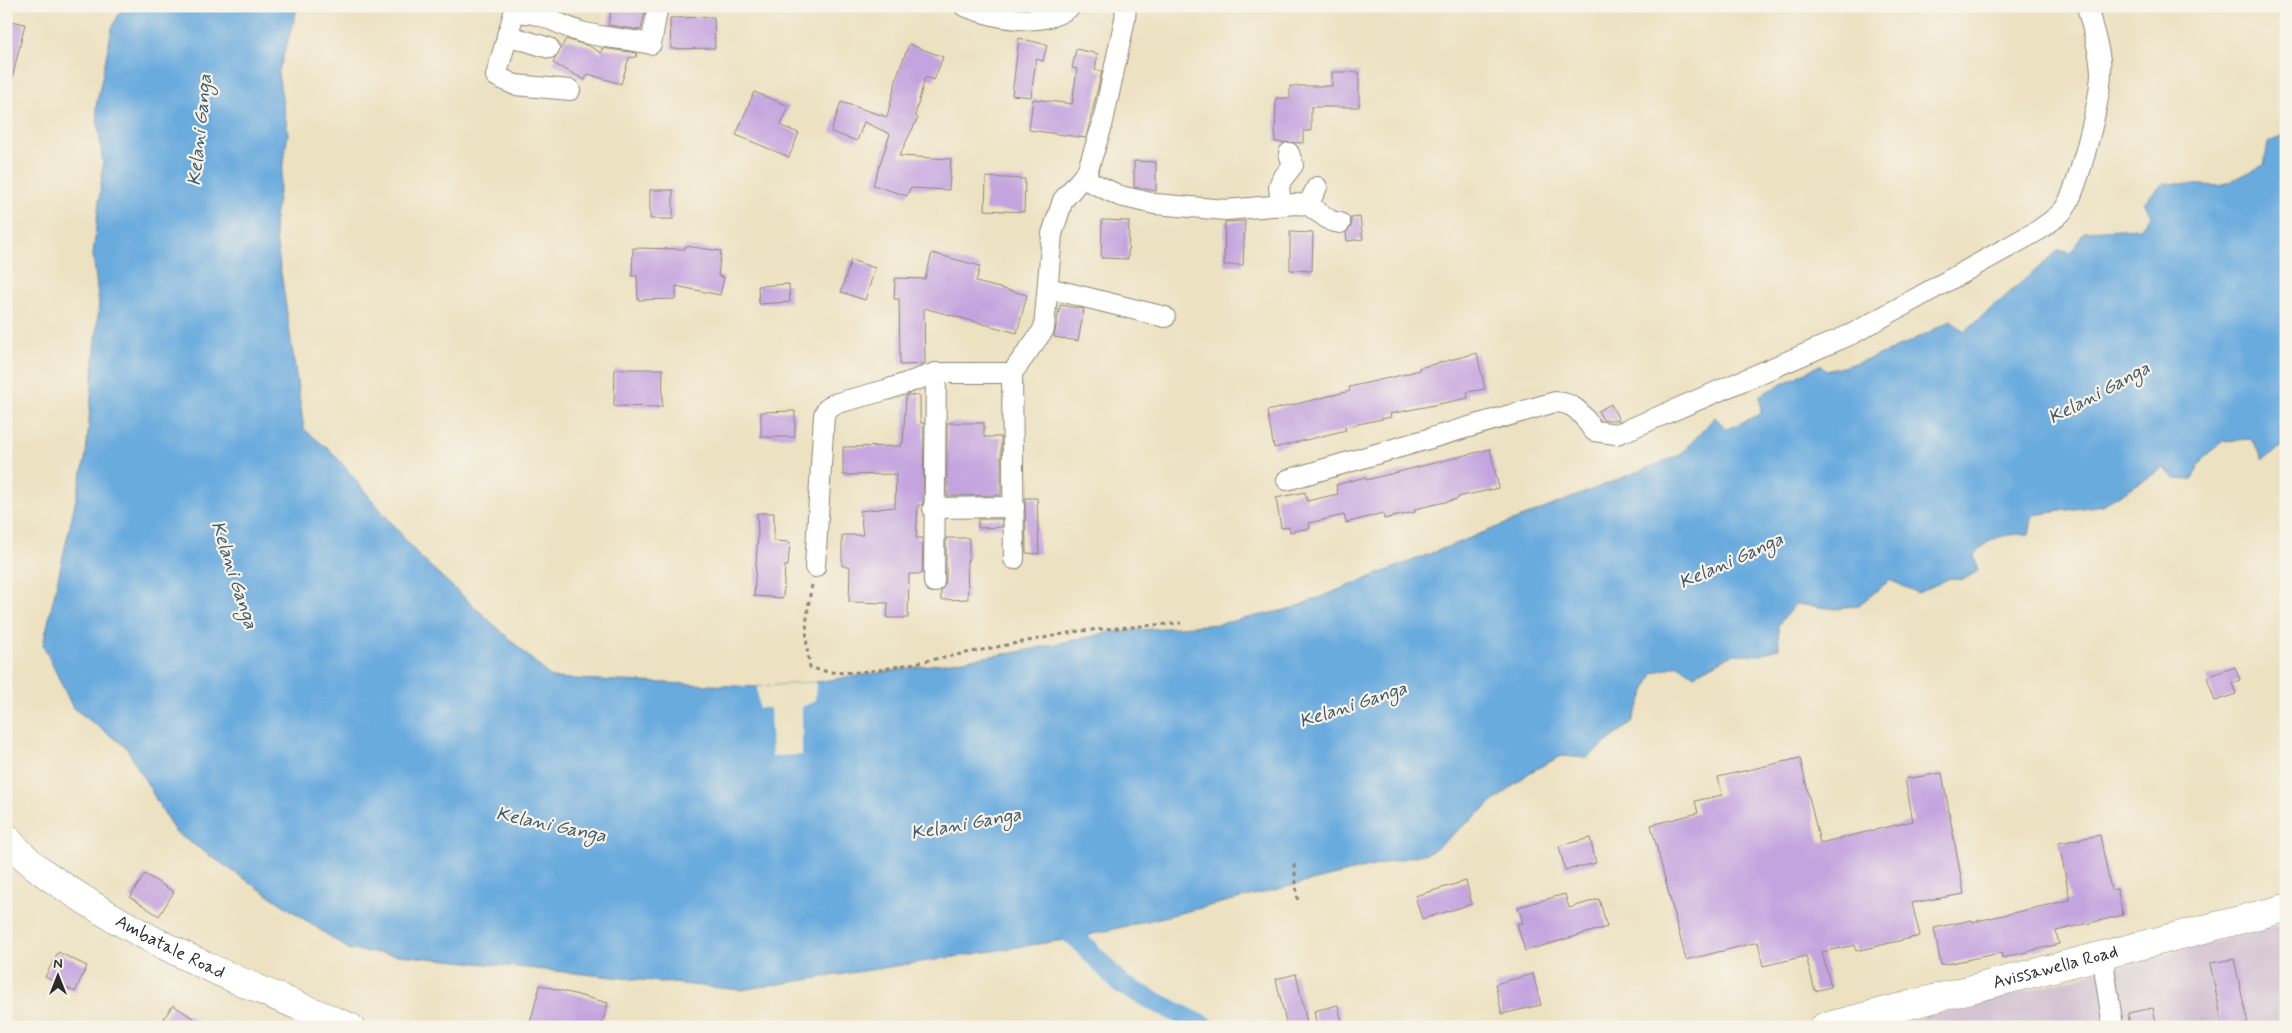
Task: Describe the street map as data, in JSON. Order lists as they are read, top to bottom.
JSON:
{
  "streets": {
    "main road": ["Ambatale Road", "Avissawella Road"]
  },
  "water": ["Kelani Ganga"],
  "north": "top"
}
